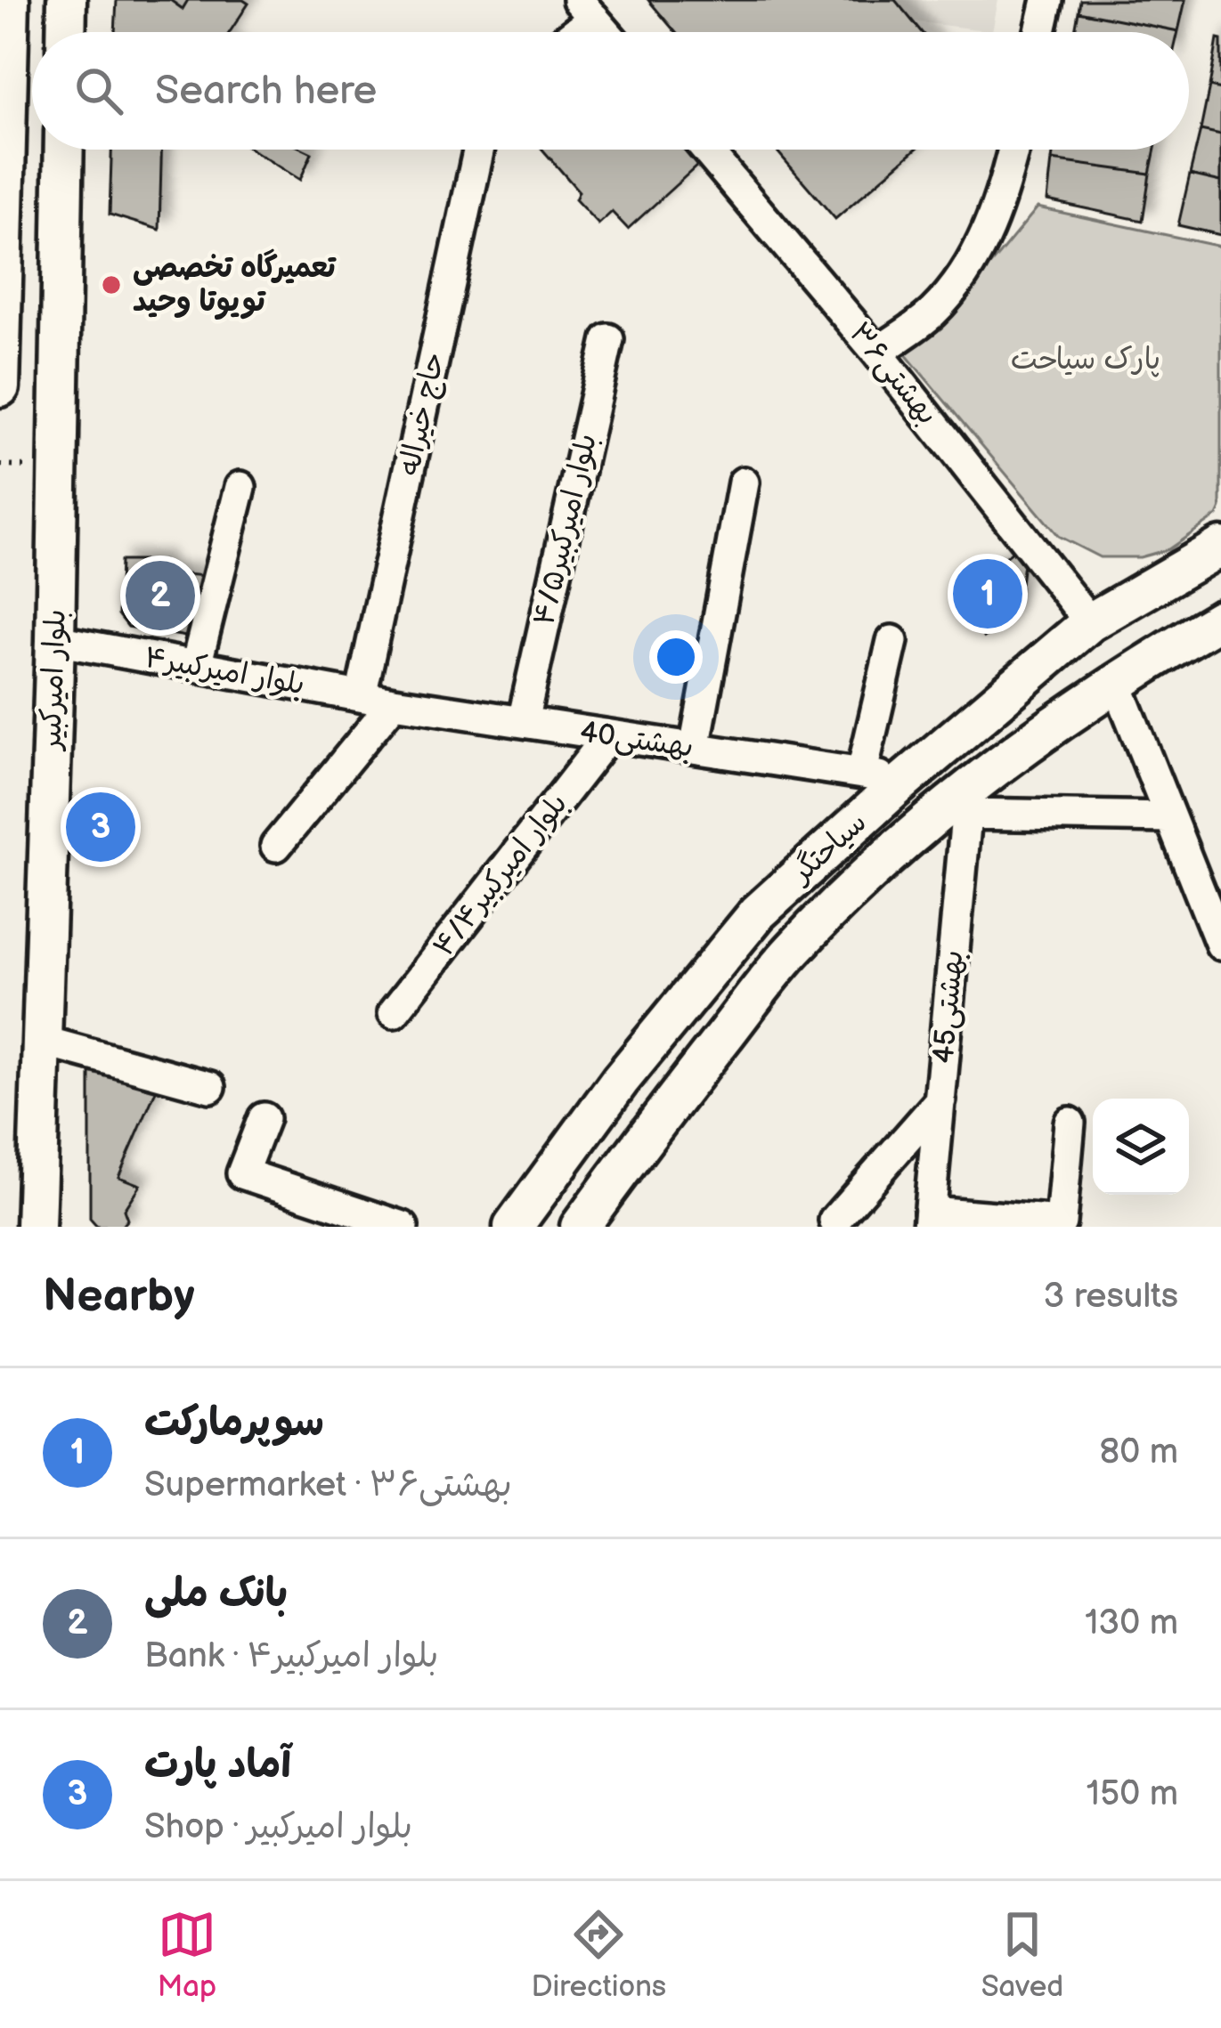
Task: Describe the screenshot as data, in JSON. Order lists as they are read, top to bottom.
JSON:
{
  "streets": {
    "main road": ["بلوار امیرکبیر", "سیاحتگر"],
    "street": [
      "بهشتی۳۶",
      "حاج خیراله",
      "بلوار امیرکبیر۴/۵",
      "۴بلوار امیرکبیر",
      "40بهشتی",
      "بلوار امیرکبیر۴/۴",
      "بهشتی45"
    ]
  },
  "crossings": [
    ["بهشتی۳۶", "سیاحتگر"],
    ["حاج خیراله", "۴بلوار امیرکبیر"],
    ["بلوار امیرکبیر۴/۵", "40بهشتی"],
    ["۴بلوار امیرکبیر", "بلوار امیرکبیر"],
    ["۴بلوار امیرکبیر", "40بهشتی"],
    ["40بهشتی", "بلوار امیرکبیر۴/۴"],
    ["سیاحتگر", "بهشتی45"]
  ],
  "parks": ["پارک سیاحت"],
  "places": ["تعمیرگاه تخصصی تویوتا وحید"],
  "page": {
    "search": "Search here",
    "pins": ["1", "2", "3"],
    "heading": ["Nearby", "3 results"],
    "list": [
      {
        "mark": "1",
        "name": "سوپرمارکت",
        "note": "Supermarket · بهشتی۳۶",
        "value": "80 m"
      },
      {
        "mark": "2",
        "name": "بانک ملی",
        "note": "Bank · ۴بلوار امیرکبیر",
        "value": "130 m"
      },
      {
        "mark": "3",
        "name": "آماد پارت",
        "note": "Shop · بلوار امیرکبیر",
        "value": "150 m"
      }
    ],
    "nav": ["Map", "Directions", "Saved"]
  }
}
